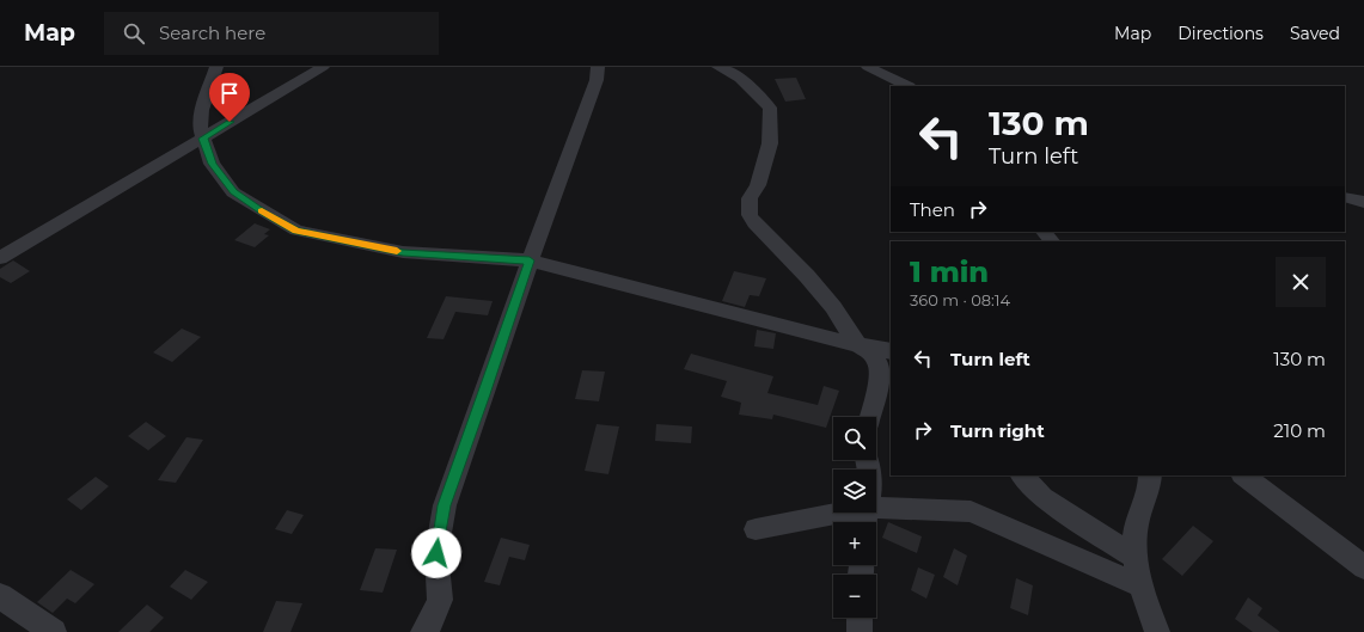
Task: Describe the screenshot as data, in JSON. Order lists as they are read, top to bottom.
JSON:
{
  "page": {
    "header": "Map",
    "search": "Search here",
    "nav": ["Map", "Directions", "Saved"],
    "turn": ["130 m", "Turn left"],
    "then": "Then",
    "heading": ["1 min", "360 m · 08:14"],
    "list": [
      {
        "name": "Turn left",
        "value": "130 m"
      },
      {
        "name": "Turn right",
        "value": "210 m"
      }
    ],
    "map_buttons": ["+", "−"]
  }
}
